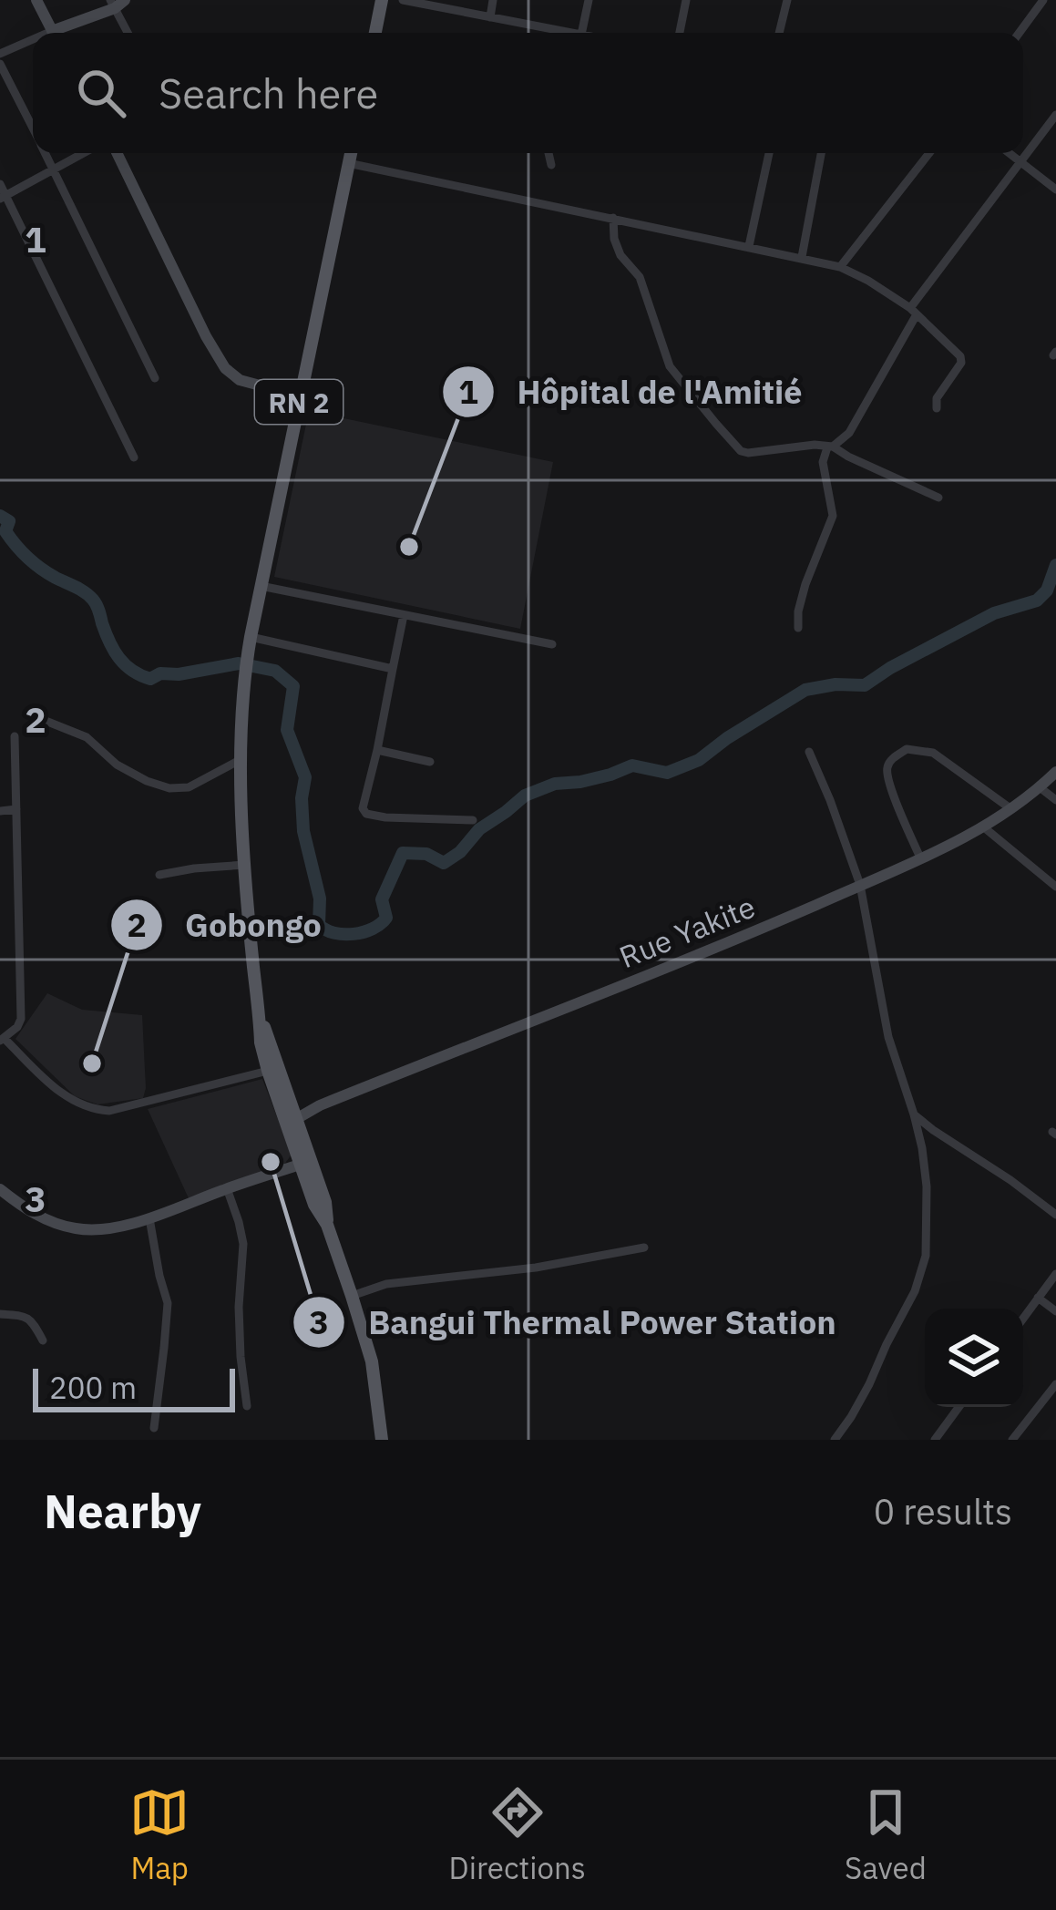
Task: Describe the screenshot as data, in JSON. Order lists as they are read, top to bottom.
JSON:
{
  "streets": {
    "main road": ["RN 2", "Rue Yakite"]
  },
  "crossings": [
    ["RN 2", "Rue Yakite"]
  ],
  "places": ["Hôpital de l'Amitié", "Gobongo", "Bangui Thermal Power Station"],
  "scale_bar": "200 m",
  "page": {
    "search": "Search here",
    "scale": "200 m",
    "heading": ["Nearby", "0 results"],
    "nav": ["Map", "Directions", "Saved"]
  },
  "grid": {
    "rows": ["1", "2", "3"]
  }
}
